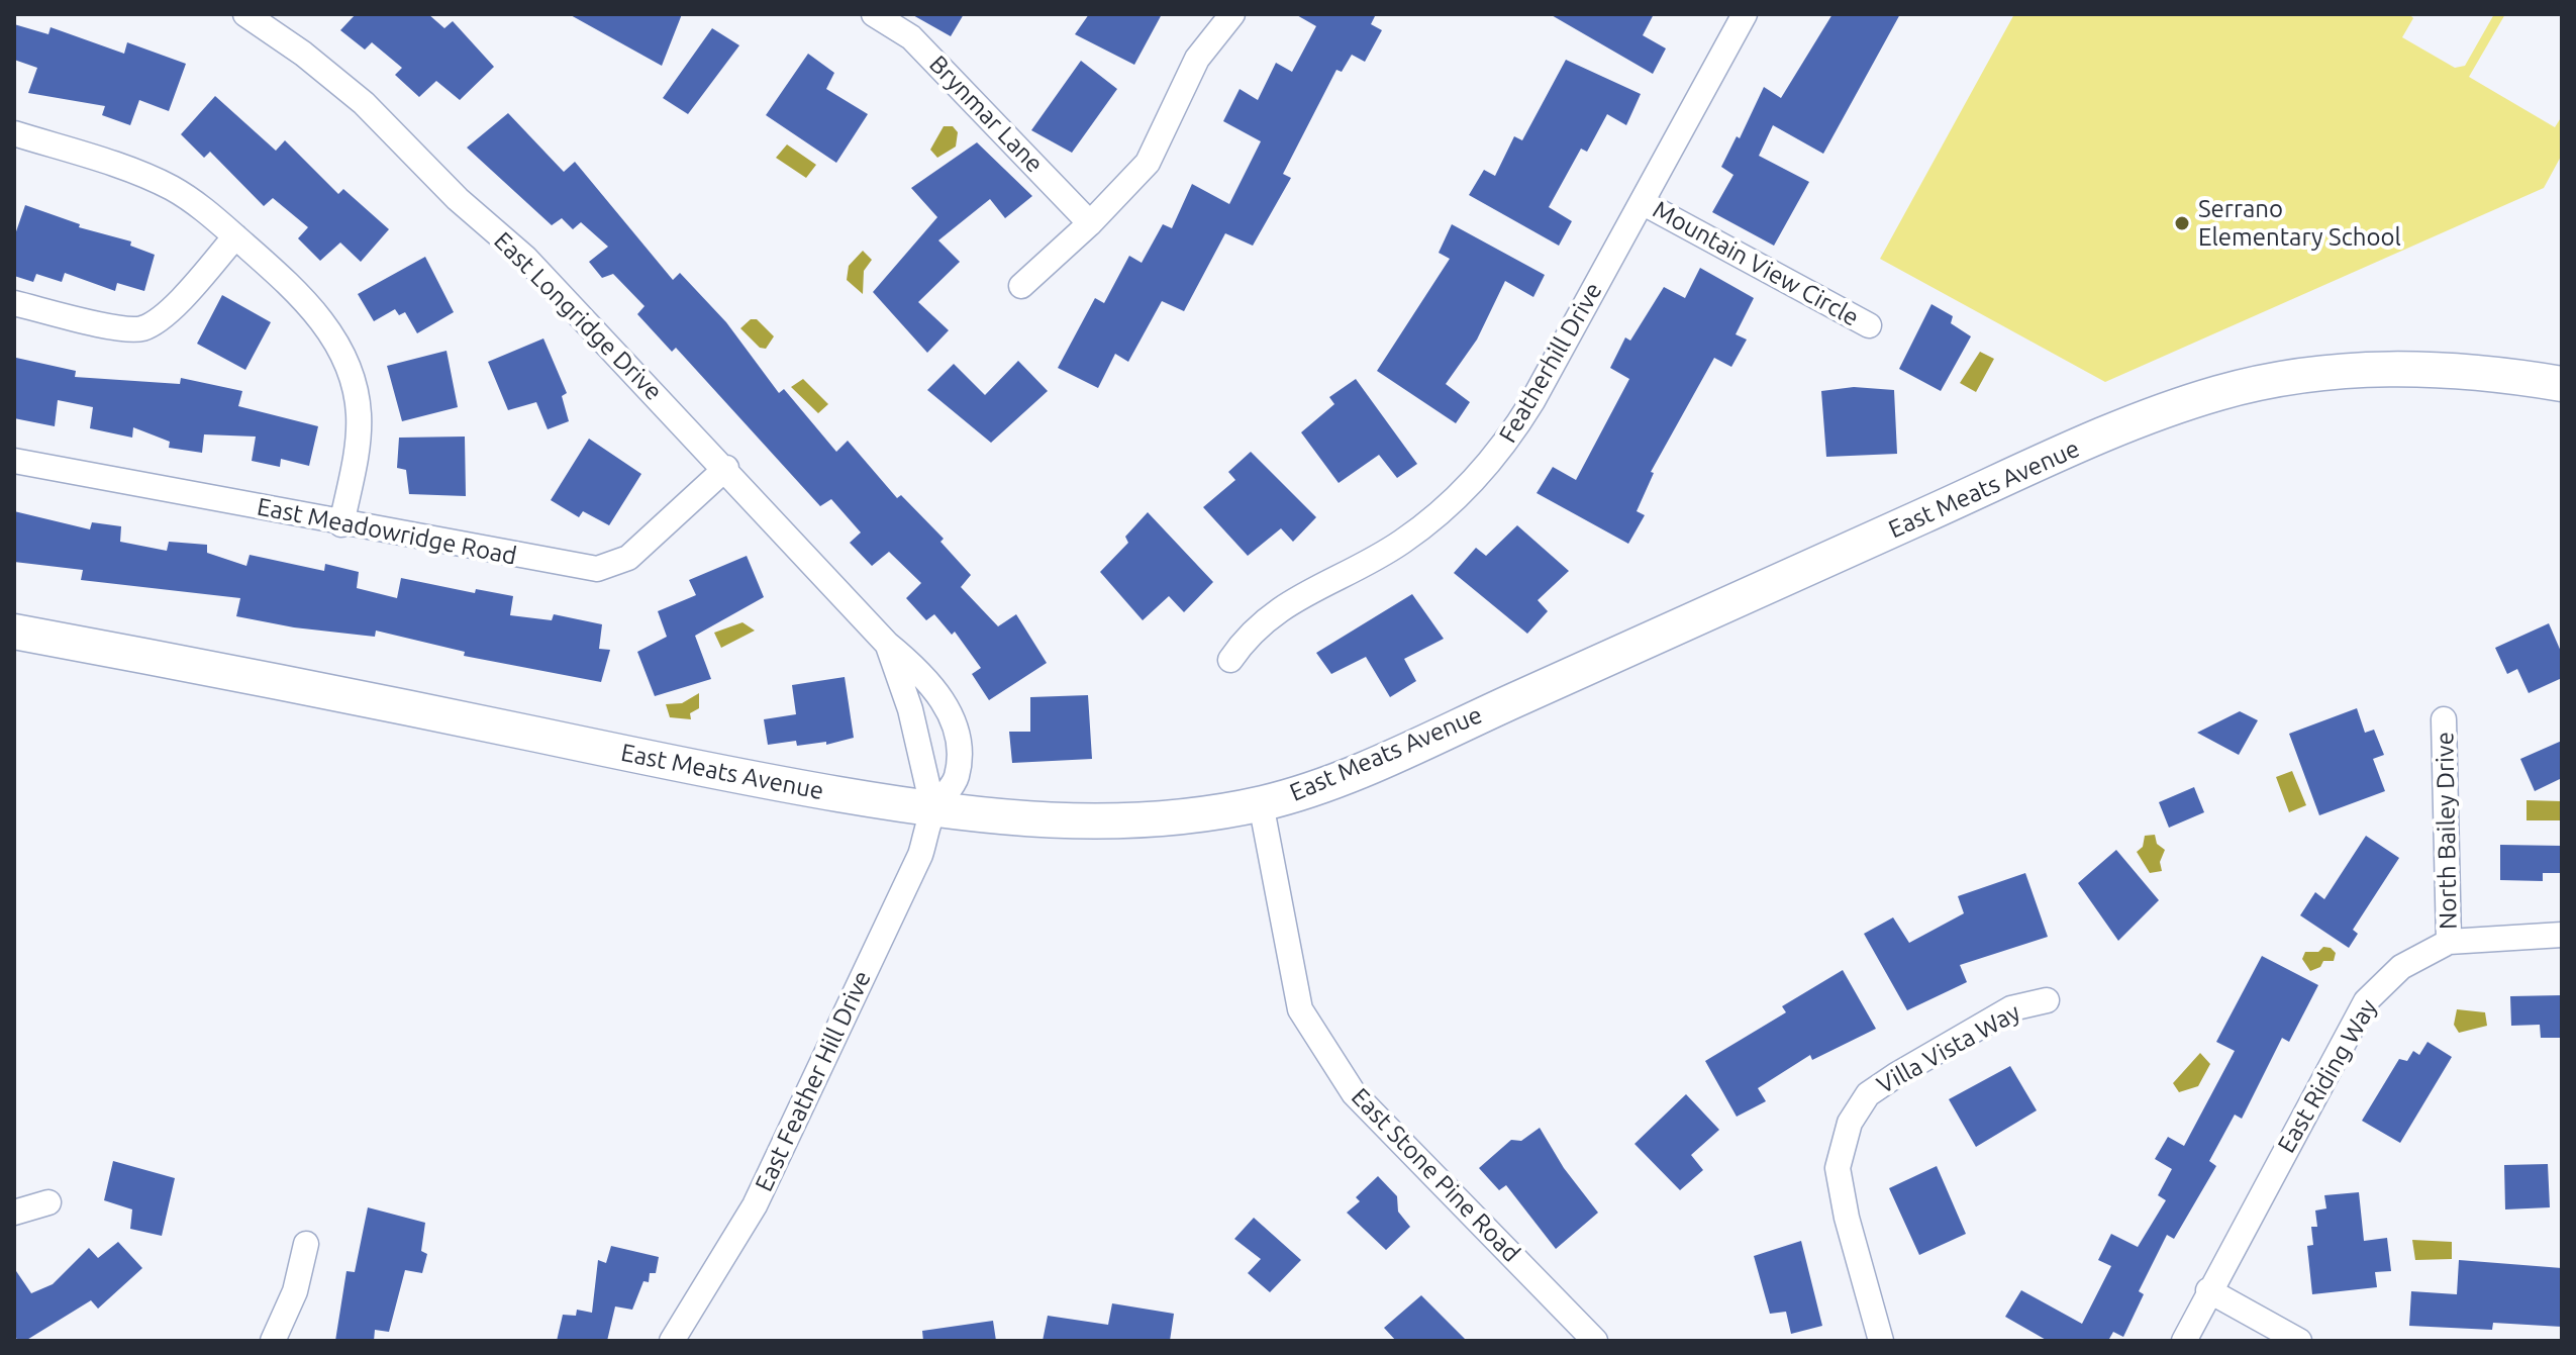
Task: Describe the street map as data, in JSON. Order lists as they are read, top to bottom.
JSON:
{
  "streets": {
    "street": [
      "Brynmar Lane",
      "Mountain View Circle",
      "East Longridge Drive",
      "Featherhill Drive",
      "East Meats Avenue",
      "East Meadowridge Road",
      "North Bailey Drive",
      "Villa Vista Way",
      "East Riding Way",
      "East Feather Hill Drive",
      "East Stone Pine Road"
    ]
  },
  "crossings": [
    ["Mountain View Circle", "Featherhill Drive"],
    ["East Longridge Drive", "East Meats Avenue"],
    ["East Longridge Drive", "East Meadowridge Road"],
    ["East Longridge Drive", "East Feather Hill Drive"],
    ["East Meats Avenue", "East Feather Hill Drive"],
    ["East Meats Avenue", "East Stone Pine Road"],
    ["North Bailey Drive", "East Riding Way"]
  ],
  "places": ["Serrano Elementary School"]
}
